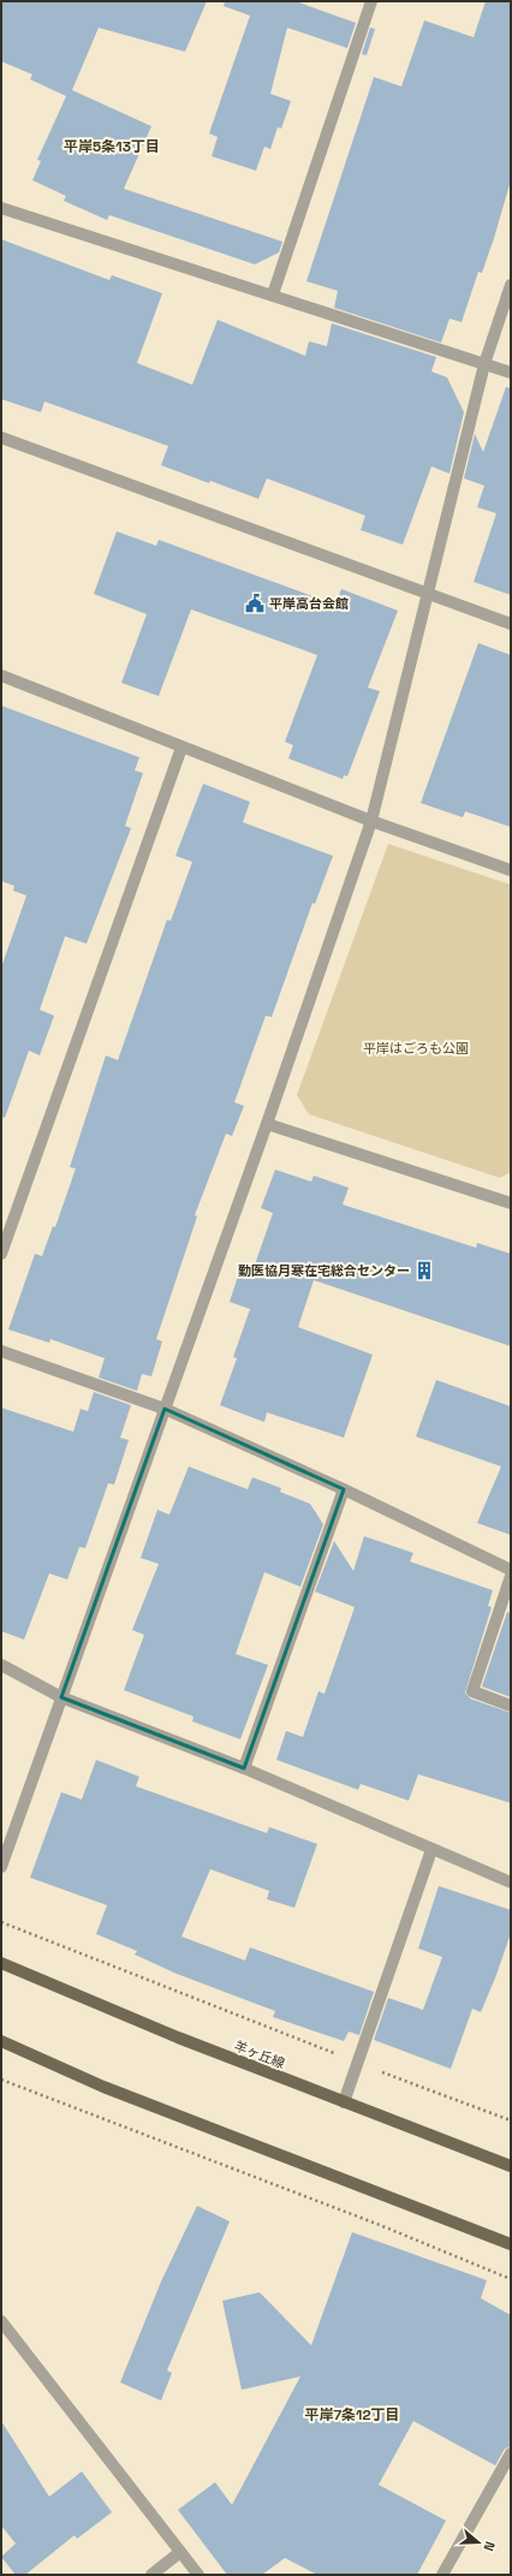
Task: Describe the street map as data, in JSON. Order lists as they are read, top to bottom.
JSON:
{
  "streets": {
    "main road": ["羊ヶ丘線"]
  },
  "districts": ["平岸5条13丁目", "平岸7条12丁目"],
  "parks": ["平岸はごろも公園"],
  "places": {
    "public building": ["平岸高台会館"],
    "building": ["勤医協月寒在宅総合センター"]
  },
  "north": "right"
}
